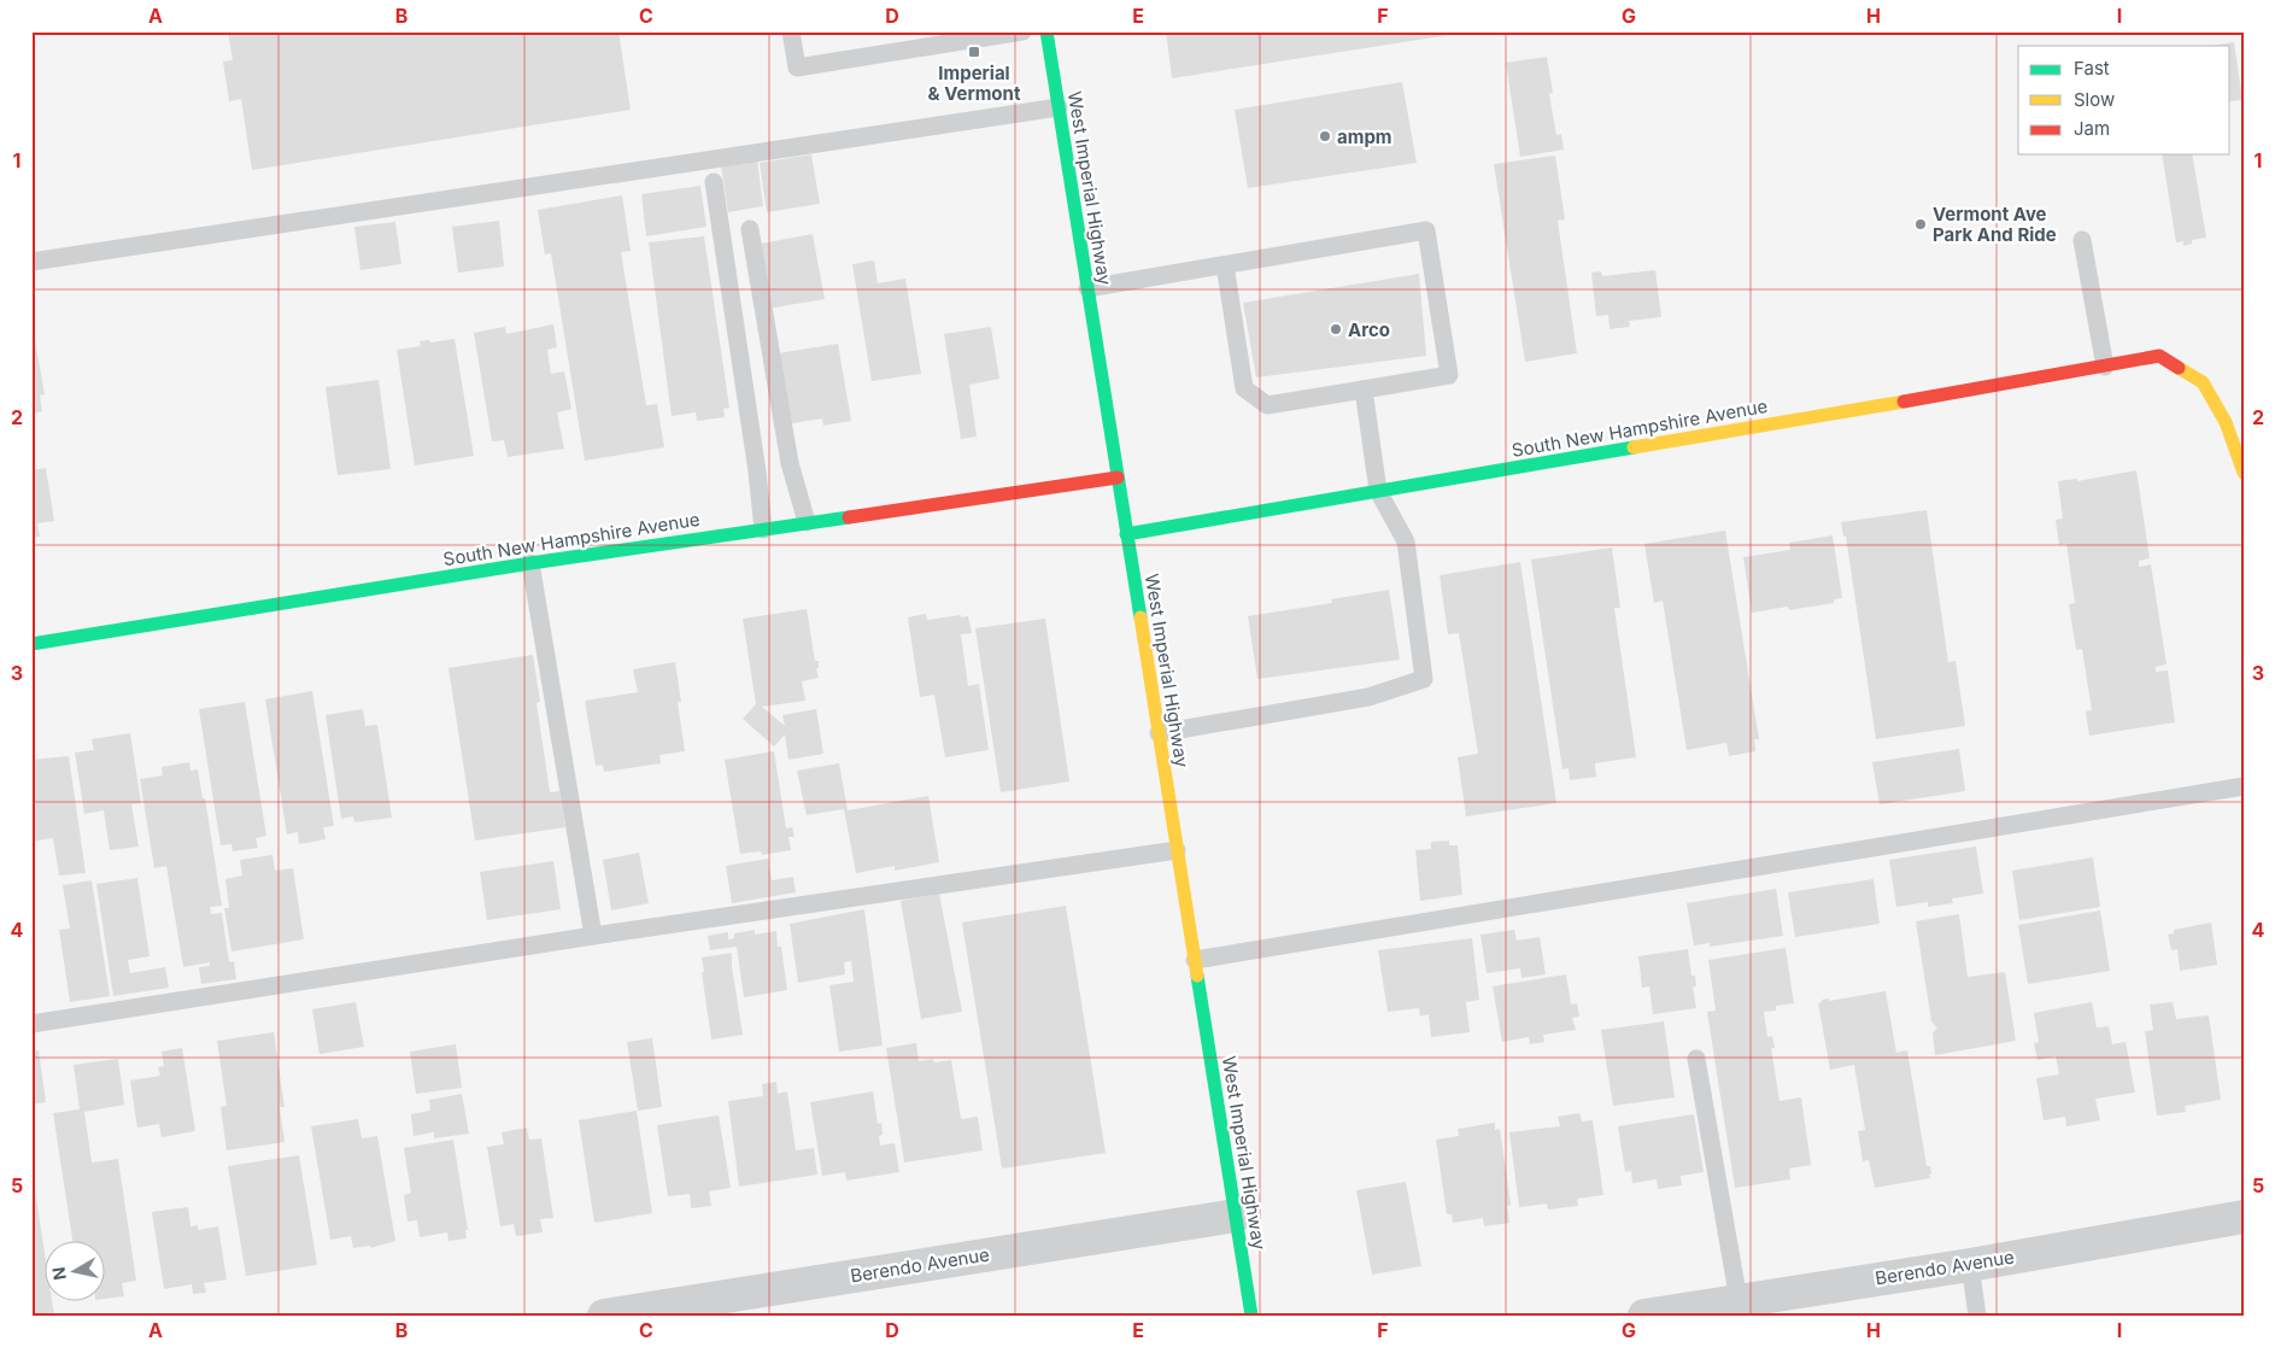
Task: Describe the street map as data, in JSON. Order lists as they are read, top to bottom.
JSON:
{
  "streets": {
    "street": ["West Imperial Highway", "South New Hampshire Avenue", "Berendo Avenue"]
  },
  "crossings": [
    ["West Imperial Highway", "South New Hampshire Avenue"],
    ["West Imperial Highway", "Berendo Avenue"]
  ],
  "places": {
    "transit": ["Imperial & Vermont"],
    "other": ["ampm", "Vermont Ave Park And Ride", "Arco"]
  },
  "legend": ["Fast", "Slow", "Jam"],
  "north": "left",
  "grid": {
    "columns": [
      "A",
      "B",
      "C",
      "D",
      "E",
      "F",
      "G",
      "H",
      "I"
    ],
    "rows": [
      "1",
      "2",
      "3",
      "4",
      "5"
    ]
  }
}
